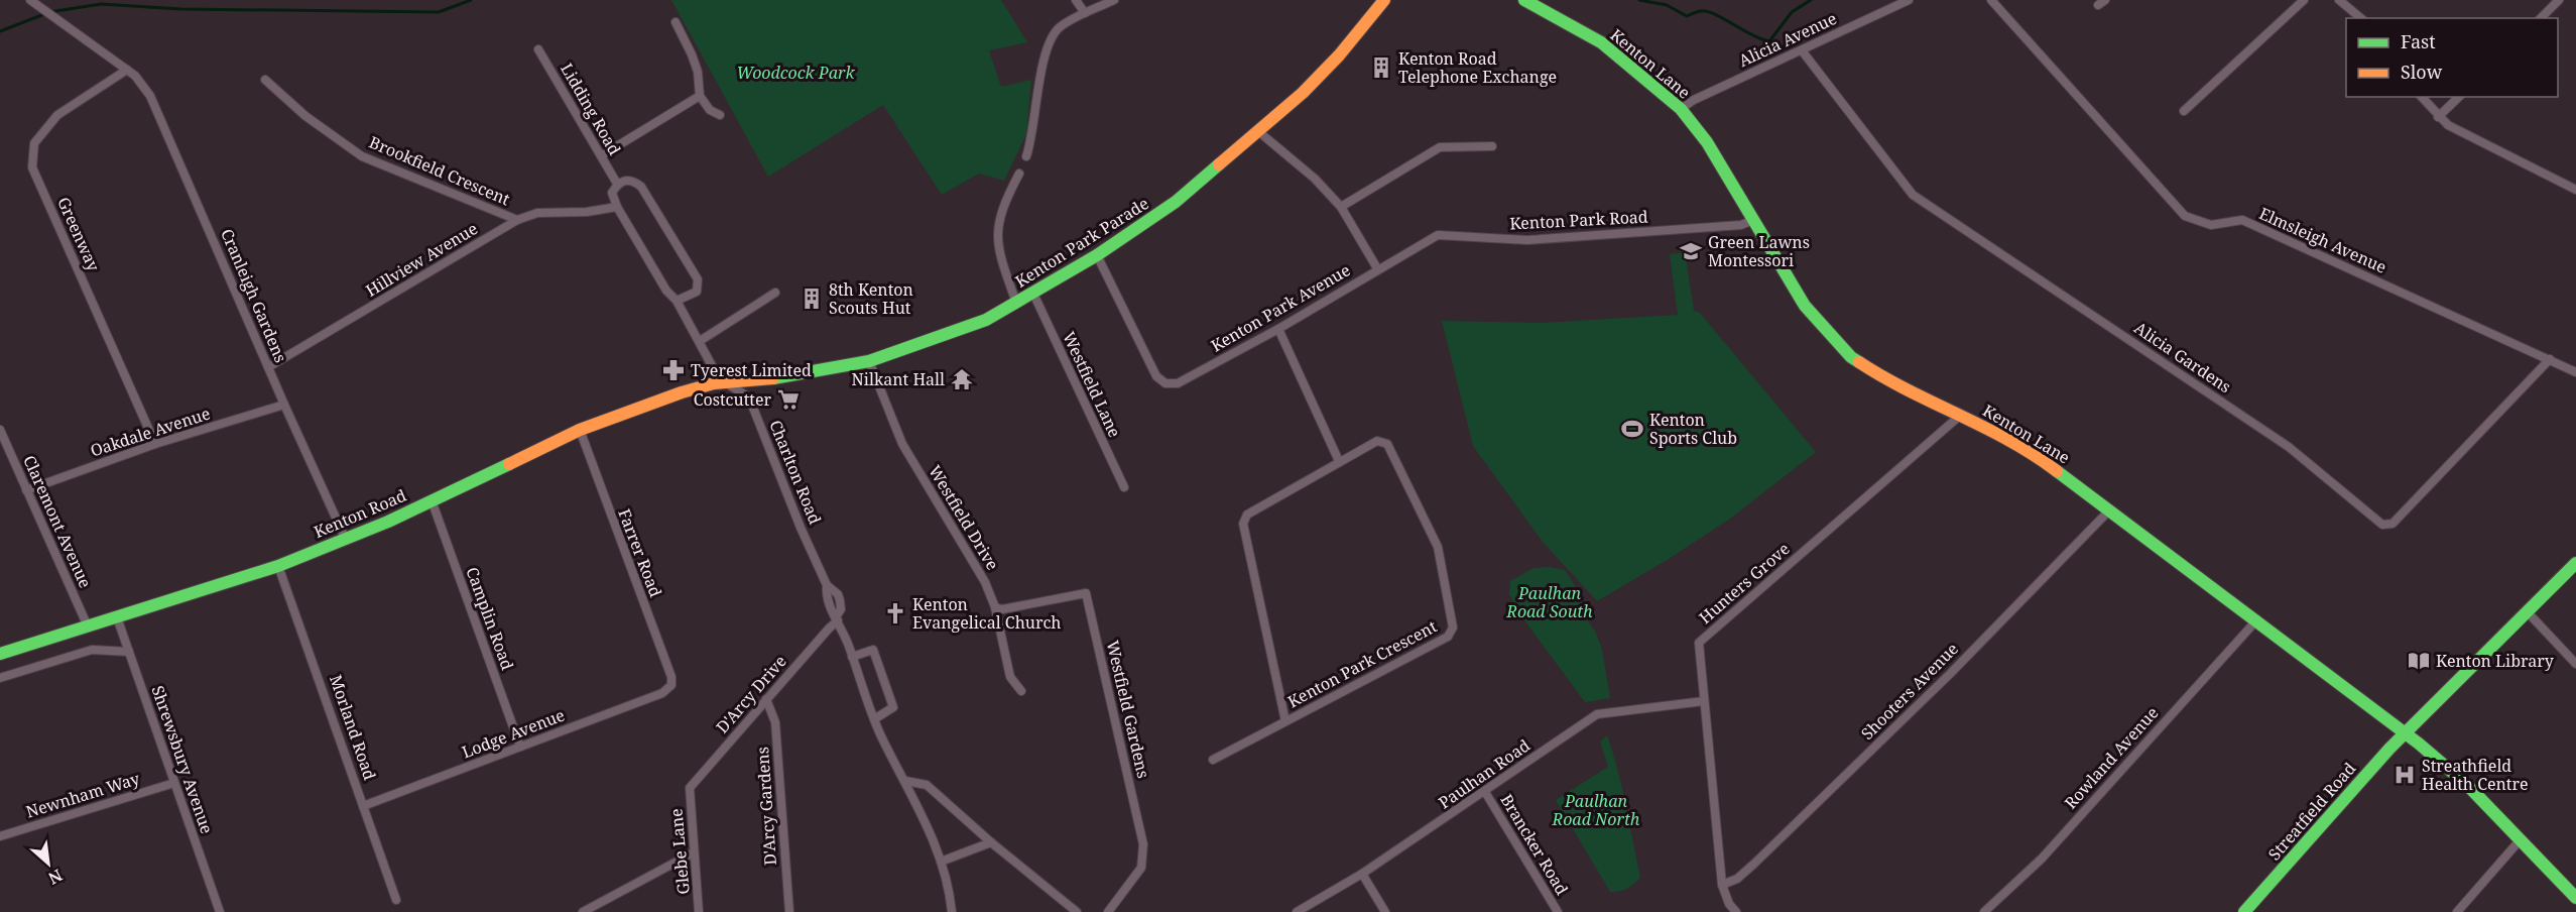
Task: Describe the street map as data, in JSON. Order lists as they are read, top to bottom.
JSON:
{
  "streets": {
    "street": [
      "Alicia Avenue",
      "Kenton Lane",
      "Lidding Road",
      "Brookfield Crescent",
      "Kenton Park Road",
      "Greenway",
      "Elmsleigh Avenue",
      "Kenton Park Parade",
      "Hillview Avenue",
      "Cranleigh Gardens",
      "Kenton Park Avenue",
      "Alicia Gardens",
      "Westfield Lane",
      "Oakdale Avenue",
      "Charlton Road",
      "Kenton Road",
      "Westfield Drive",
      "Claremont Avenue",
      "Farrer Road",
      "Hunters Grove",
      "Camplin Road",
      "Kenton Park Crescent",
      "Shooters Avenue",
      "D'Arcy Drive",
      "Westfield Gardens",
      "Morland Road",
      "Lodge Avenue",
      "Rowland Avenue",
      "Shrewsbury Avenue",
      "Paulhan Road",
      "Newnham Way",
      "D'Arcy Gardens",
      "Streatfield Road",
      "Brancker Road",
      "Glebe Lane"
    ]
  },
  "crossings": [
    ["Alicia Avenue", "Kenton Lane"],
    ["Alicia Avenue", "Alicia Gardens"],
    ["Kenton Lane", "Kenton Park Road"],
    ["Kenton Lane", "Hunters Grove"],
    ["Kenton Lane", "Shooters Avenue"],
    ["Kenton Lane", "Rowland Avenue"],
    ["Kenton Lane", "Streatfield Road"],
    ["Brookfield Crescent", "Hillview Avenue"],
    ["Kenton Park Road", "Kenton Park Avenue"],
    ["Greenway", "Cranleigh Gardens"],
    ["Greenway", "Oakdale Avenue"],
    ["Elmsleigh Avenue", "Alicia Gardens"],
    ["Kenton Park Parade", "Kenton Park Avenue"],
    ["Kenton Park Parade", "Westfield Lane"],
    ["Kenton Park Parade", "Charlton Road"],
    ["Kenton Park Parade", "Kenton Road"],
    ["Kenton Park Parade", "Westfield Drive"],
    ["Hillview Avenue", "Cranleigh Gardens"],
    ["Cranleigh Gardens", "Oakdale Avenue"],
    ["Cranleigh Gardens", "Kenton Road"],
    ["Oakdale Avenue", "Claremont Avenue"],
    ["Charlton Road", "Kenton Road"],
    ["Charlton Road", "D'Arcy Drive"],
    ["Kenton Road", "Claremont Avenue"],
    ["Kenton Road", "Farrer Road"],
    ["Kenton Road", "Camplin Road"],
    ["Kenton Road", "Morland Road"],
    ["Kenton Road", "Shrewsbury Avenue"],
    ["Westfield Drive", "Westfield Gardens"],
    ["Farrer Road", "Lodge Avenue"],
    ["Hunters Grove", "Shooters Avenue"],
    ["Hunters Grove", "Paulhan Road"],
    ["Camplin Road", "Lodge Avenue"],
    ["D'Arcy Drive", "D'Arcy Gardens"],
    ["D'Arcy Drive", "Glebe Lane"],
    ["Morland Road", "Lodge Avenue"],
    ["Shrewsbury Avenue", "Newnham Way"],
    ["Paulhan Road", "Brancker Road"]
  ],
  "parks": ["Woodcock Park", "Paulhan Road South", "Paulhan Road North"],
  "places": {
    "building": ["Kenton Road Telephone Exchange", "8th Kenton Scouts Hut"],
    "school or university": ["Green Lawns Montessori"],
    "pharmacy": ["Tyerest Limited"],
    "temple": ["Nilkant Hall"],
    "supermarket": ["Costcutter"],
    "sports": ["Kenton Sports Club"],
    "church": ["Kenton Evangelical Church"],
    "library": ["Kenton Library"],
    "hospital": ["Streathfield Health Centre"]
  },
  "legend": ["Fast", "Slow"],
  "north": "bottom right"
}
